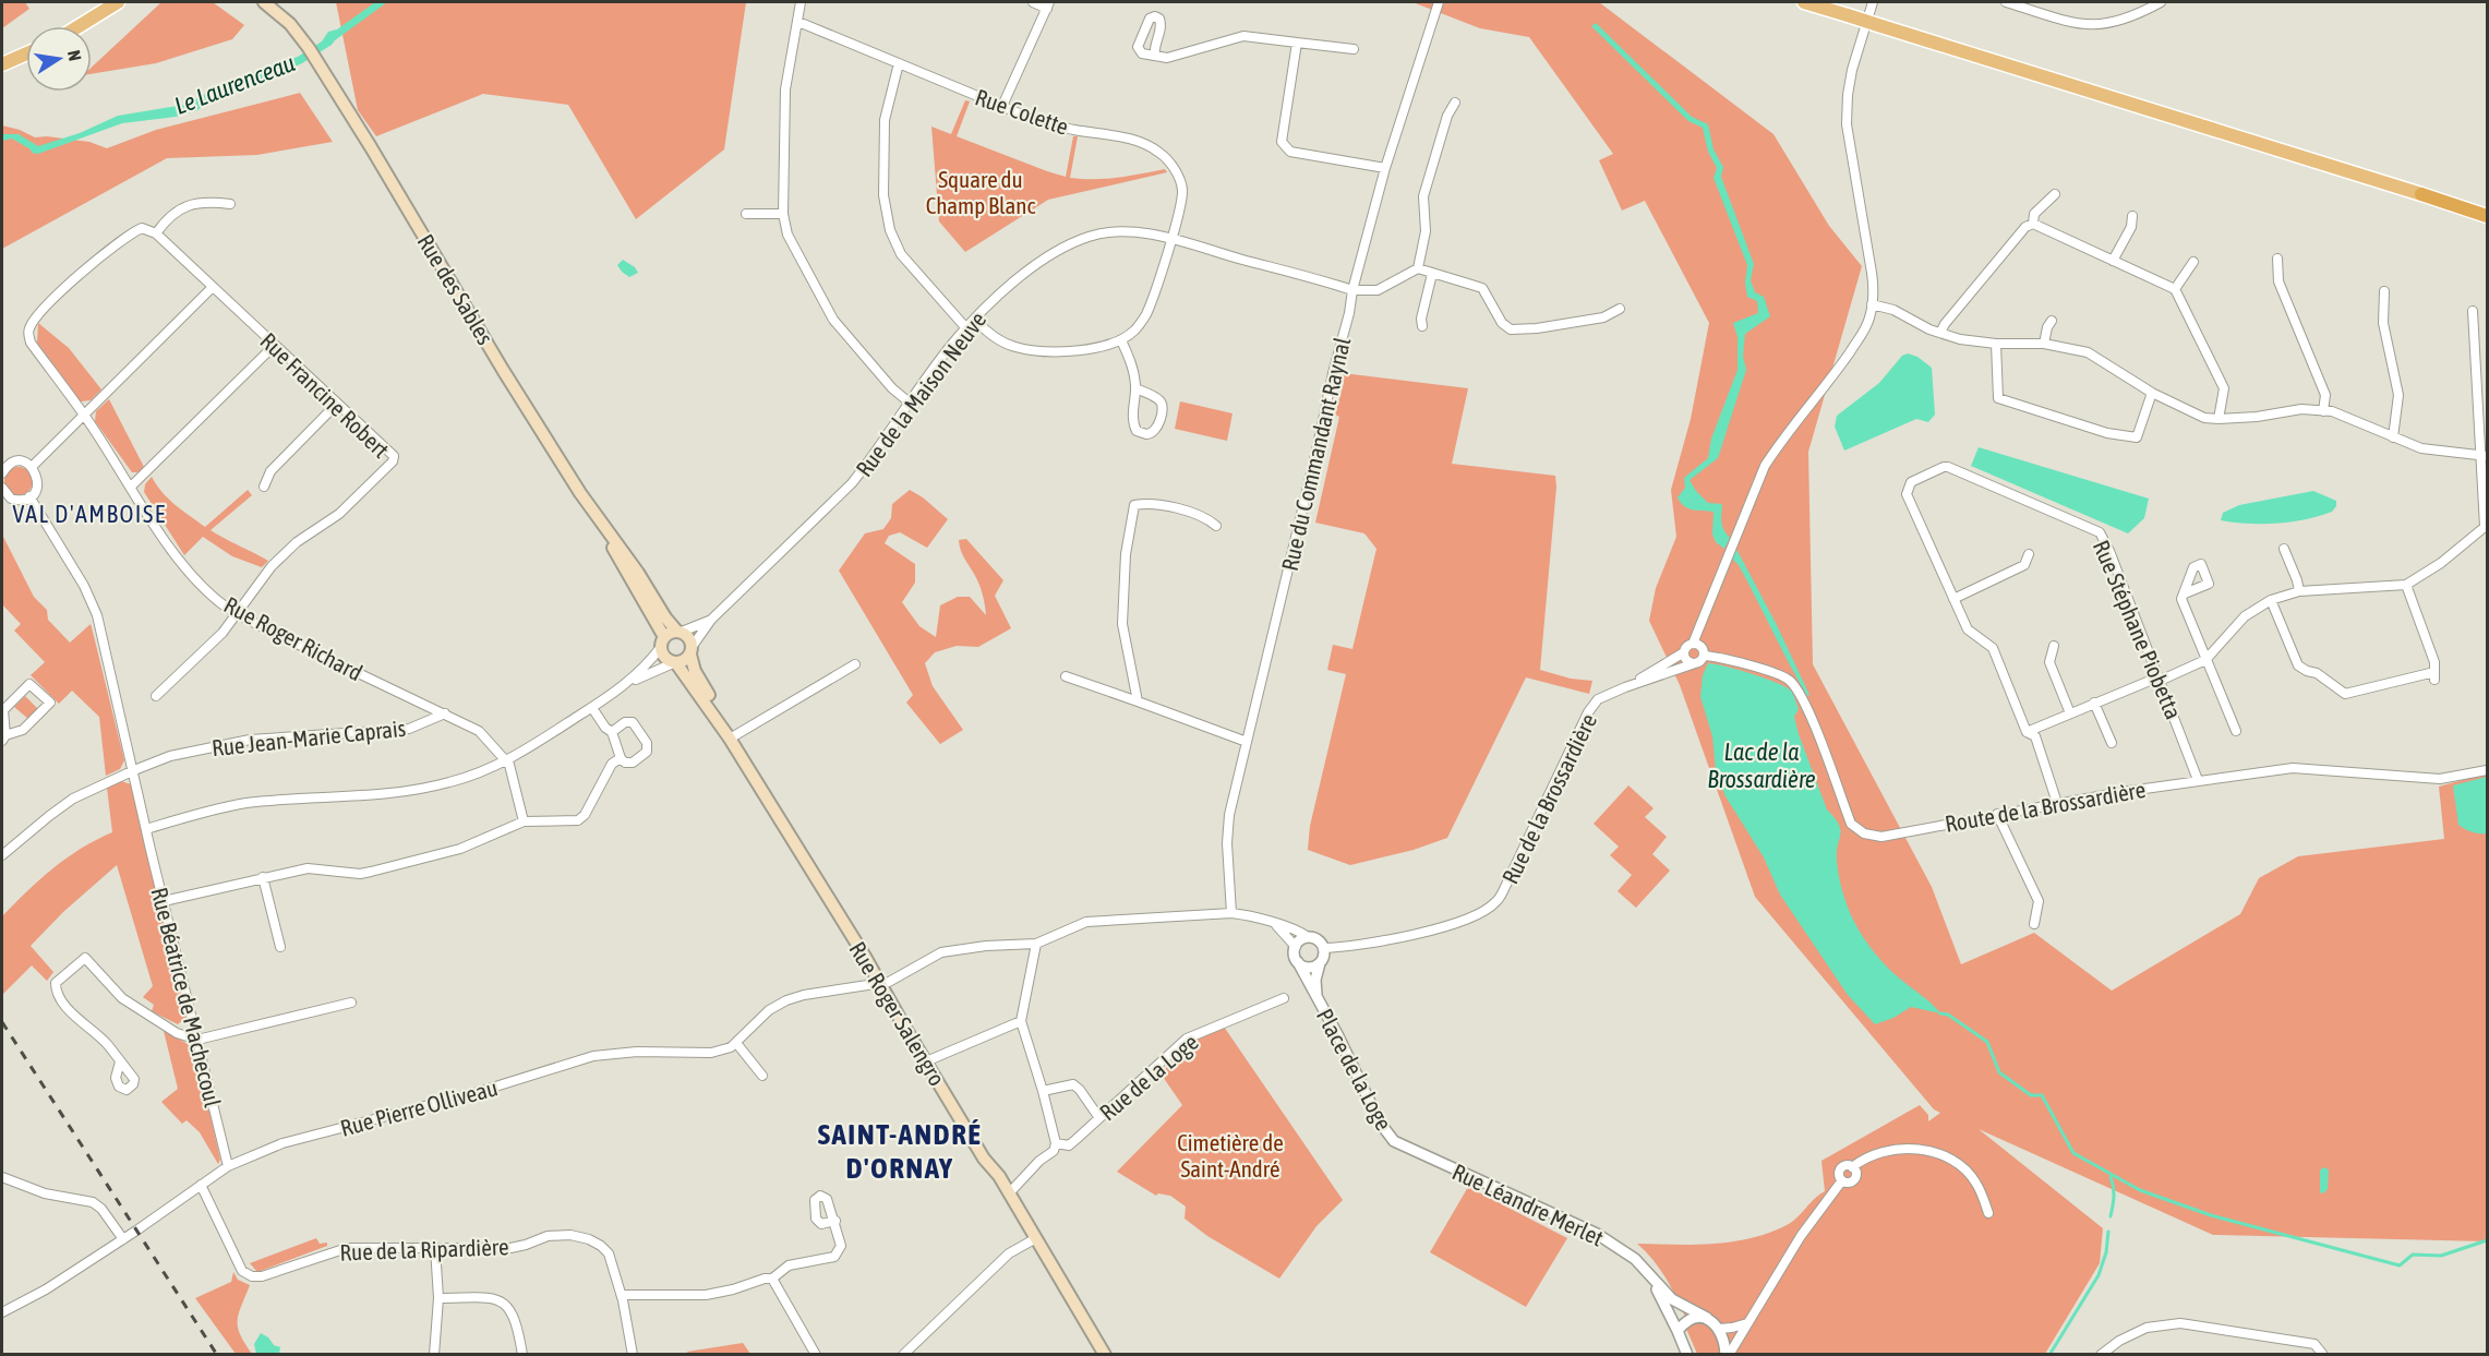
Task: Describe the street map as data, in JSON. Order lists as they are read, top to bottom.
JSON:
{
  "streets": {
    "main road": ["Rue des Sables", "Rue Roger Salengro"],
    "street": [
      "Rue Colette",
      "Rue de la Maison Neuve",
      "Rue Francine Robert",
      "Rue du Commandant Raynal",
      "Rue Stéphane Piobetta",
      "Rue Roger Richard",
      "Rue Jean-Marie Caprais",
      "Rue de la Brossardière",
      "Route de la Brossardière",
      "Rue Béatrice de Machecoul",
      "Place de la Loge",
      "Rue de la Loge",
      "Rue Pierre Olliveau",
      "Rue Léandre Merlet",
      "Rue de la Ripardière"
    ]
  },
  "crossings": [
    ["Rue Colette", "Rue de la Maison Neuve"],
    ["Rue des Sables", "Rue de la Maison Neuve"],
    ["Rue des Sables", "Rue Roger Salengro"],
    ["Rue de la Maison Neuve", "Rue du Commandant Raynal"],
    ["Rue de la Maison Neuve", "Rue Roger Salengro"],
    ["Rue Francine Robert", "Rue Roger Richard"],
    ["Rue Stéphane Piobetta", "Route de la Brossardière"],
    ["Rue Roger Richard", "Rue Jean-Marie Caprais"],
    ["Rue Jean-Marie Caprais", "Rue Béatrice de Machecoul"],
    ["Rue de la Brossardière", "Place de la Loge"],
    ["Rue Béatrice de Machecoul", "Rue Pierre Olliveau"],
    ["Rue Roger Salengro", "Rue Pierre Olliveau"],
    ["Place de la Loge", "Rue Léandre Merlet"],
    ["Rue Pierre Olliveau", "Rue de la Ripardière"]
  ],
  "districts": ["VAL D'AMBOISE", "SAINT-ANDRÉ D'ORNAY"],
  "water": ["Le Laurenceau", "Lac de la Brossardière"],
  "parks": ["Square du Champ Blanc", "Cimetière de Saint-André"],
  "north": "right"
}
